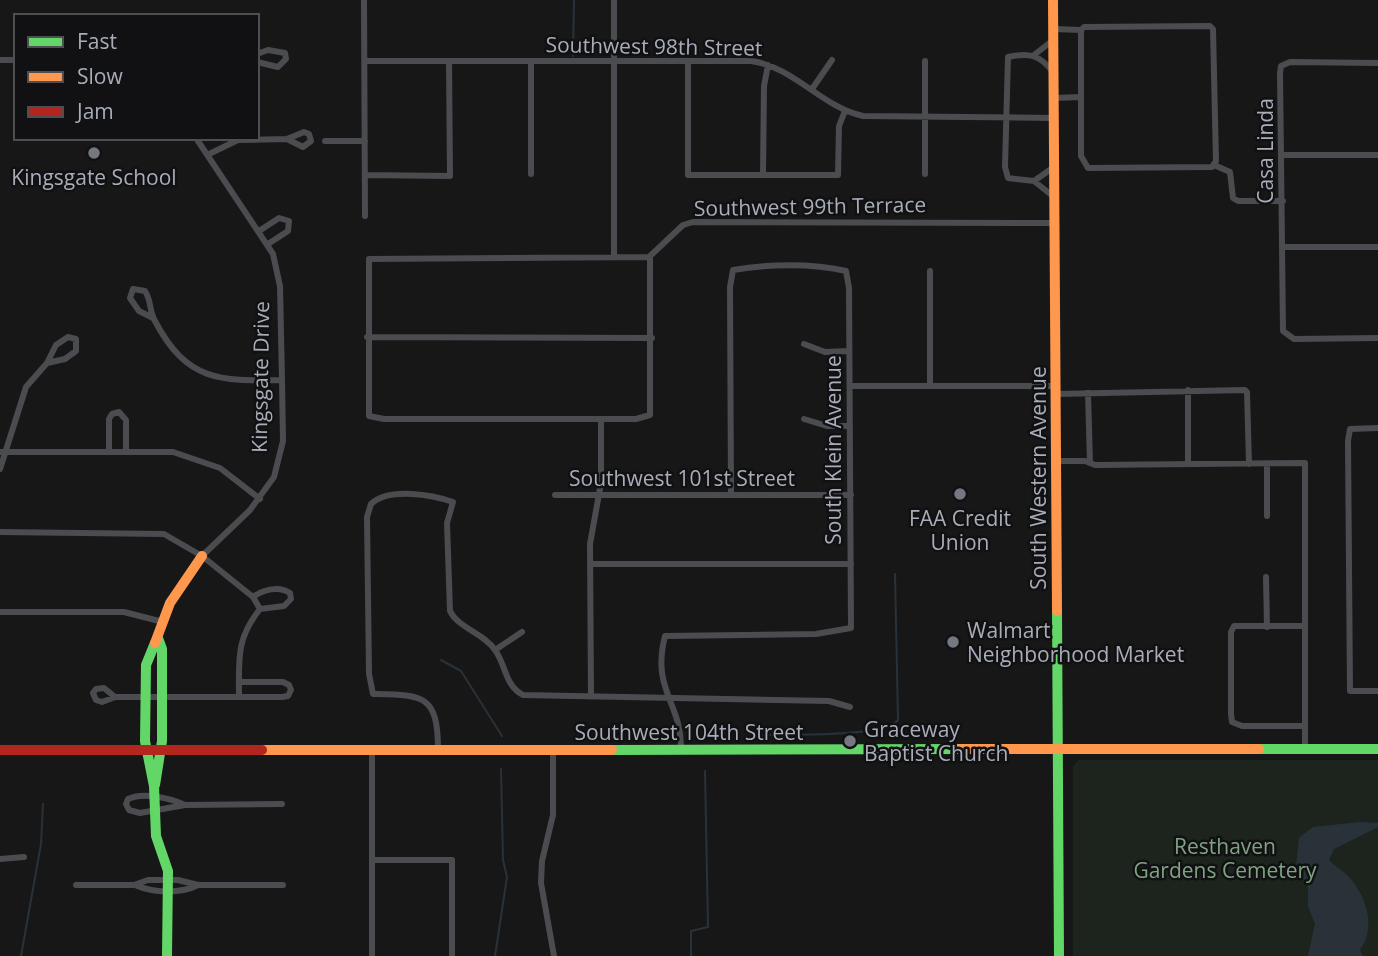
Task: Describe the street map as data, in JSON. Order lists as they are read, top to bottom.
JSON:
{
  "streets": {
    "main road": ["Kingsgate Drive", "South Western Avenue", "Southwest 104th Street"],
    "street": [
      "Southwest 98th Street",
      "Casa Linda",
      "Southwest 99th Terrace",
      "South Klein Avenue",
      "Southwest 101st Street"
    ]
  },
  "crossings": [
    ["Southwest 98th Street", "South Western Avenue"],
    ["Southwest 99th Terrace", "South Western Avenue"],
    ["Kingsgate Drive", "Southwest 104th Street"],
    ["South Klein Avenue", "Southwest 101st Street"],
    ["South Western Avenue", "Southwest 104th Street"]
  ],
  "parks": ["Resthaven Gardens Cemetery"],
  "places": [
    "Kingsgate School",
    "FAA Credit Union",
    "Walmart Neighborhood Market",
    "Graceway Baptist Church"
  ],
  "legend": ["Fast", "Slow", "Jam"]
}
